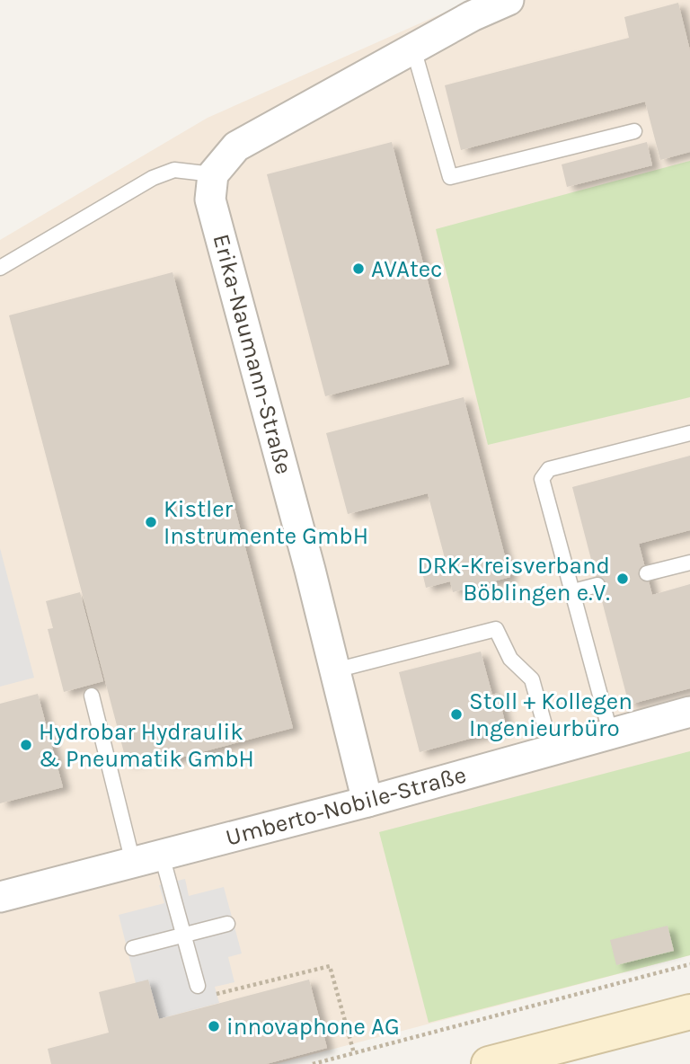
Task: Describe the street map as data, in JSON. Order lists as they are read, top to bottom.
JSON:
{
  "streets": {
    "street": ["Erika-Naumann-Straße", "Umberto-Nobile-Straße"]
  },
  "crossings": [
    ["Erika-Naumann-Straße", "Umberto-Nobile-Straße"]
  ],
  "places": [
    "AVAtec",
    "Kistler Instrumente GmbH",
    "DRK-Kreisverband Böblingen e.V.",
    "Stoll + Kollegen Ingenieurbüro",
    "Hydrobar Hydraulik & Pneumatik GmbH",
    "innovaphone AG"
  ]
}
